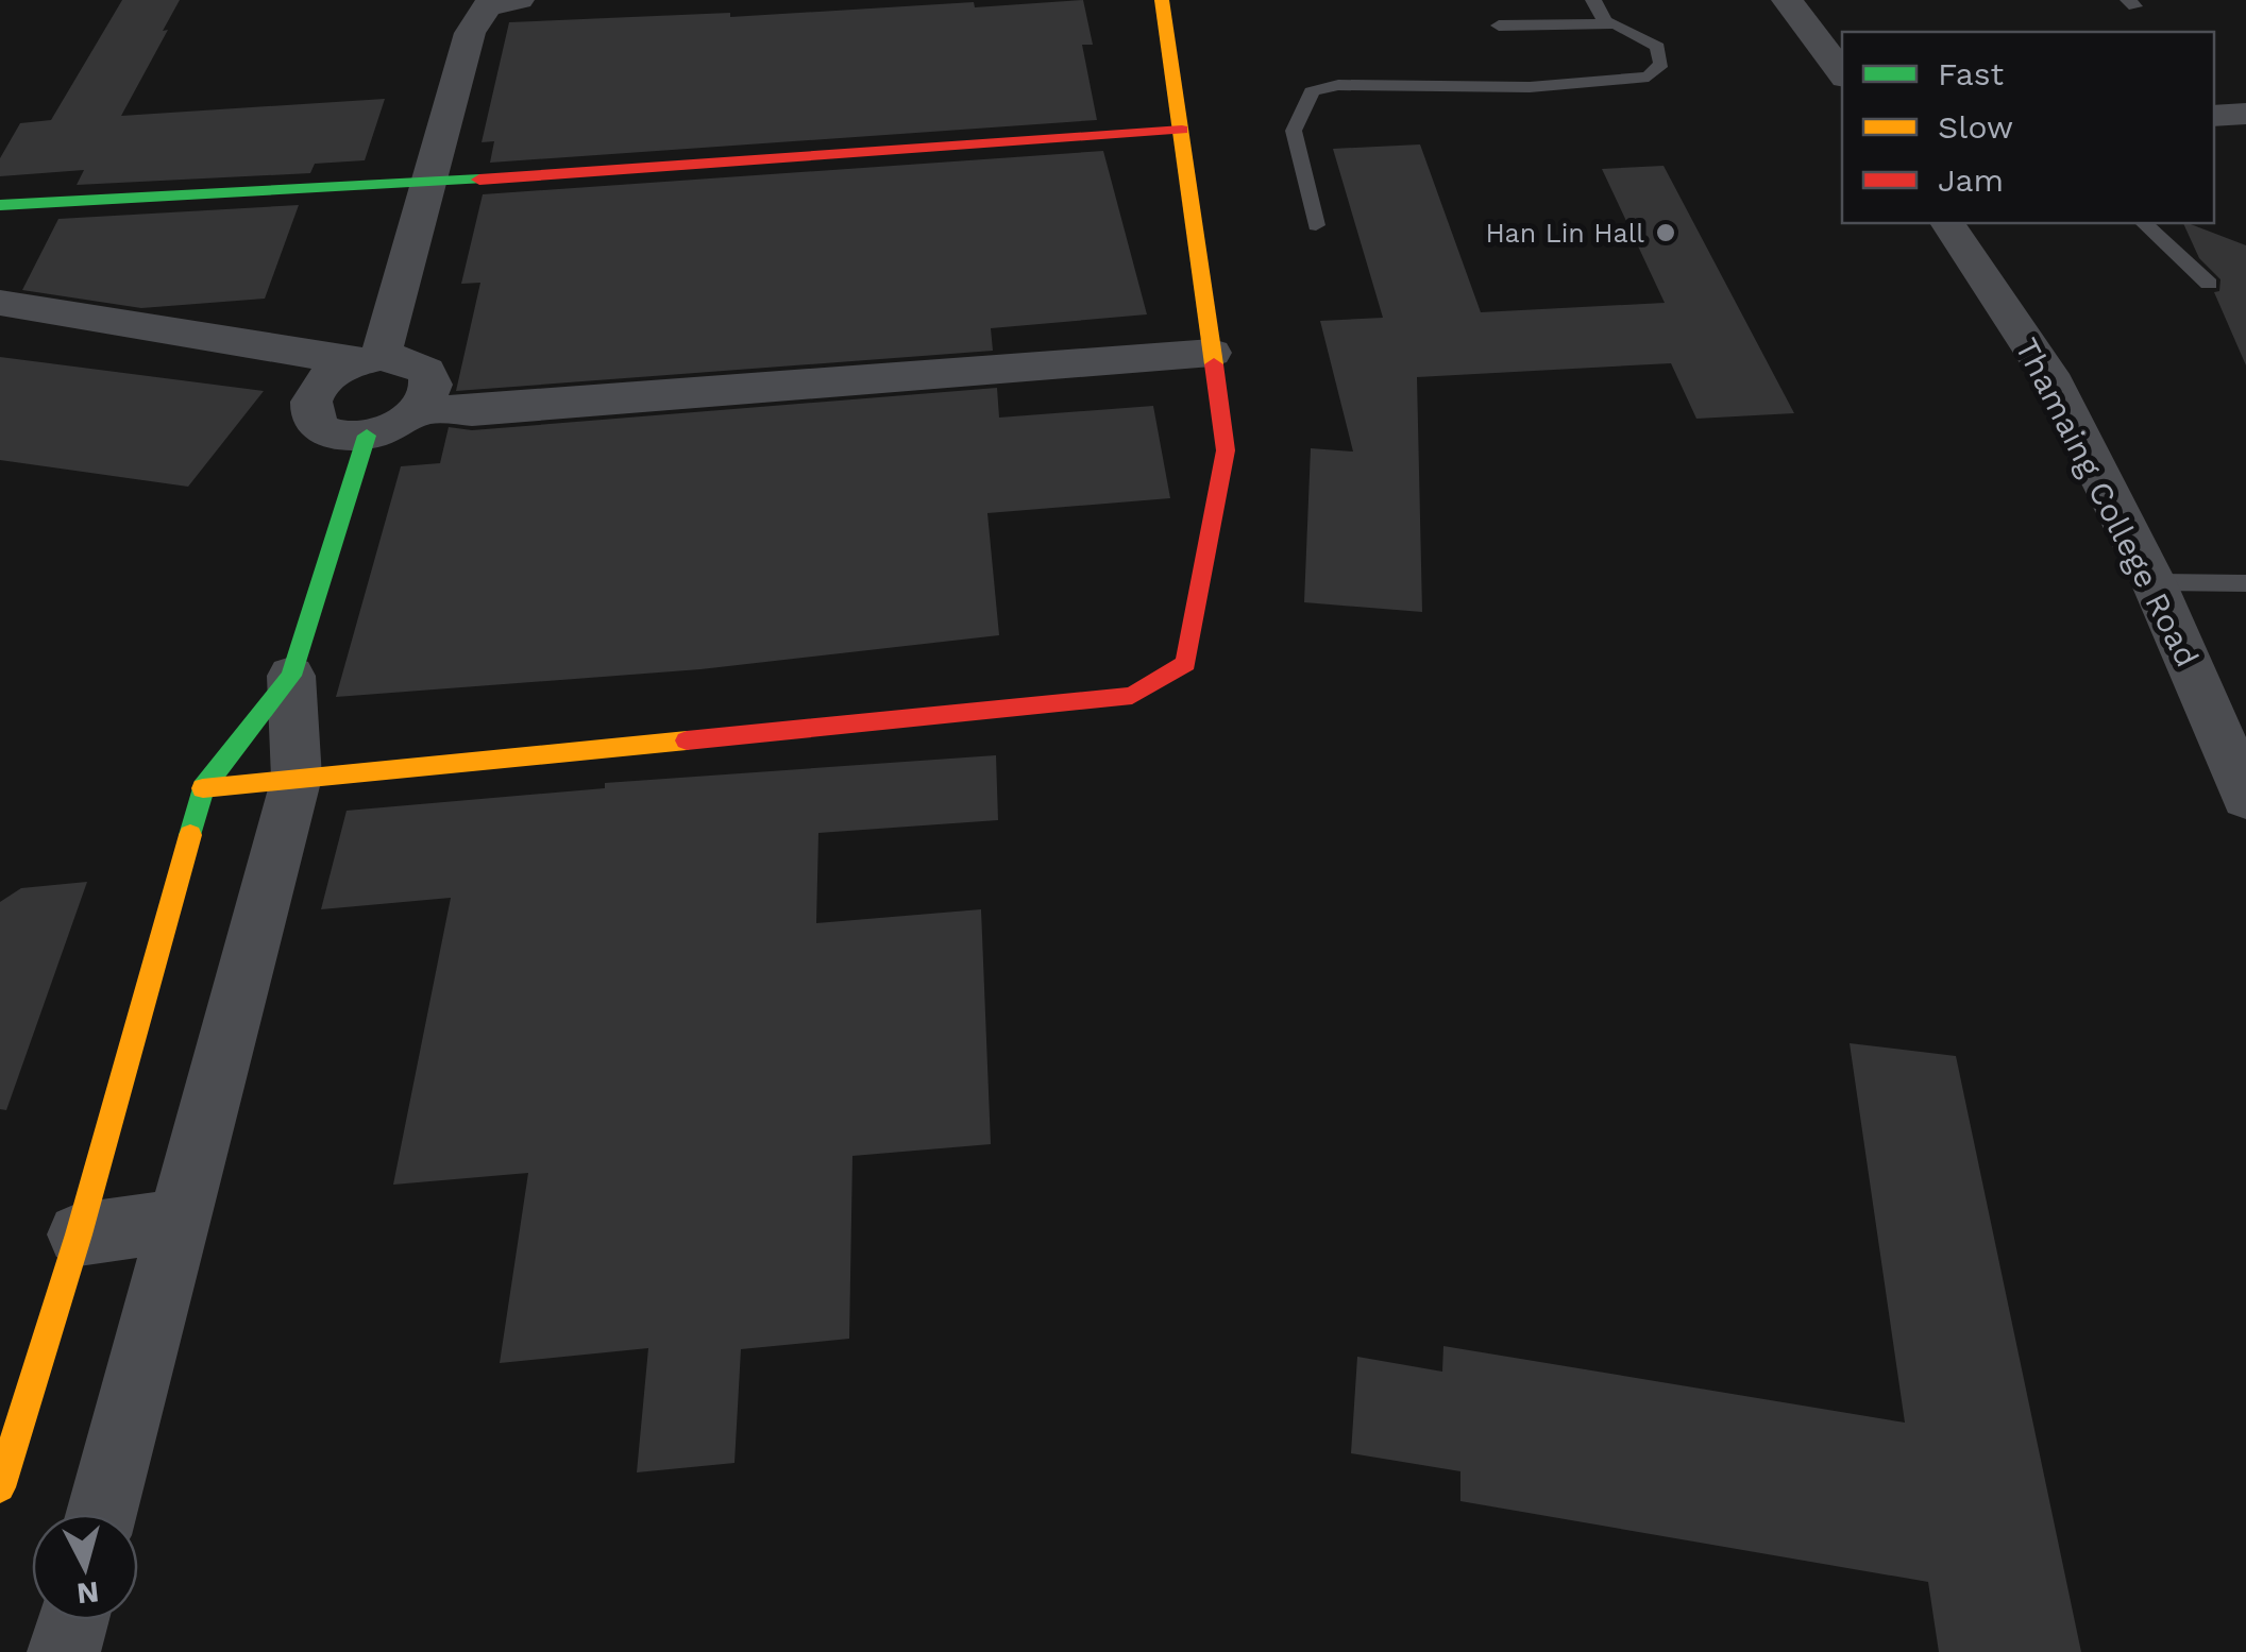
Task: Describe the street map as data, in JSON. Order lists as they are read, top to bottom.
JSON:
{
  "streets": {
    "street": ["Thamaing College Road"]
  },
  "places": ["Han Lin Hall"],
  "legend": ["Fast", "Slow", "Jam"],
  "north": "bottom"
}
